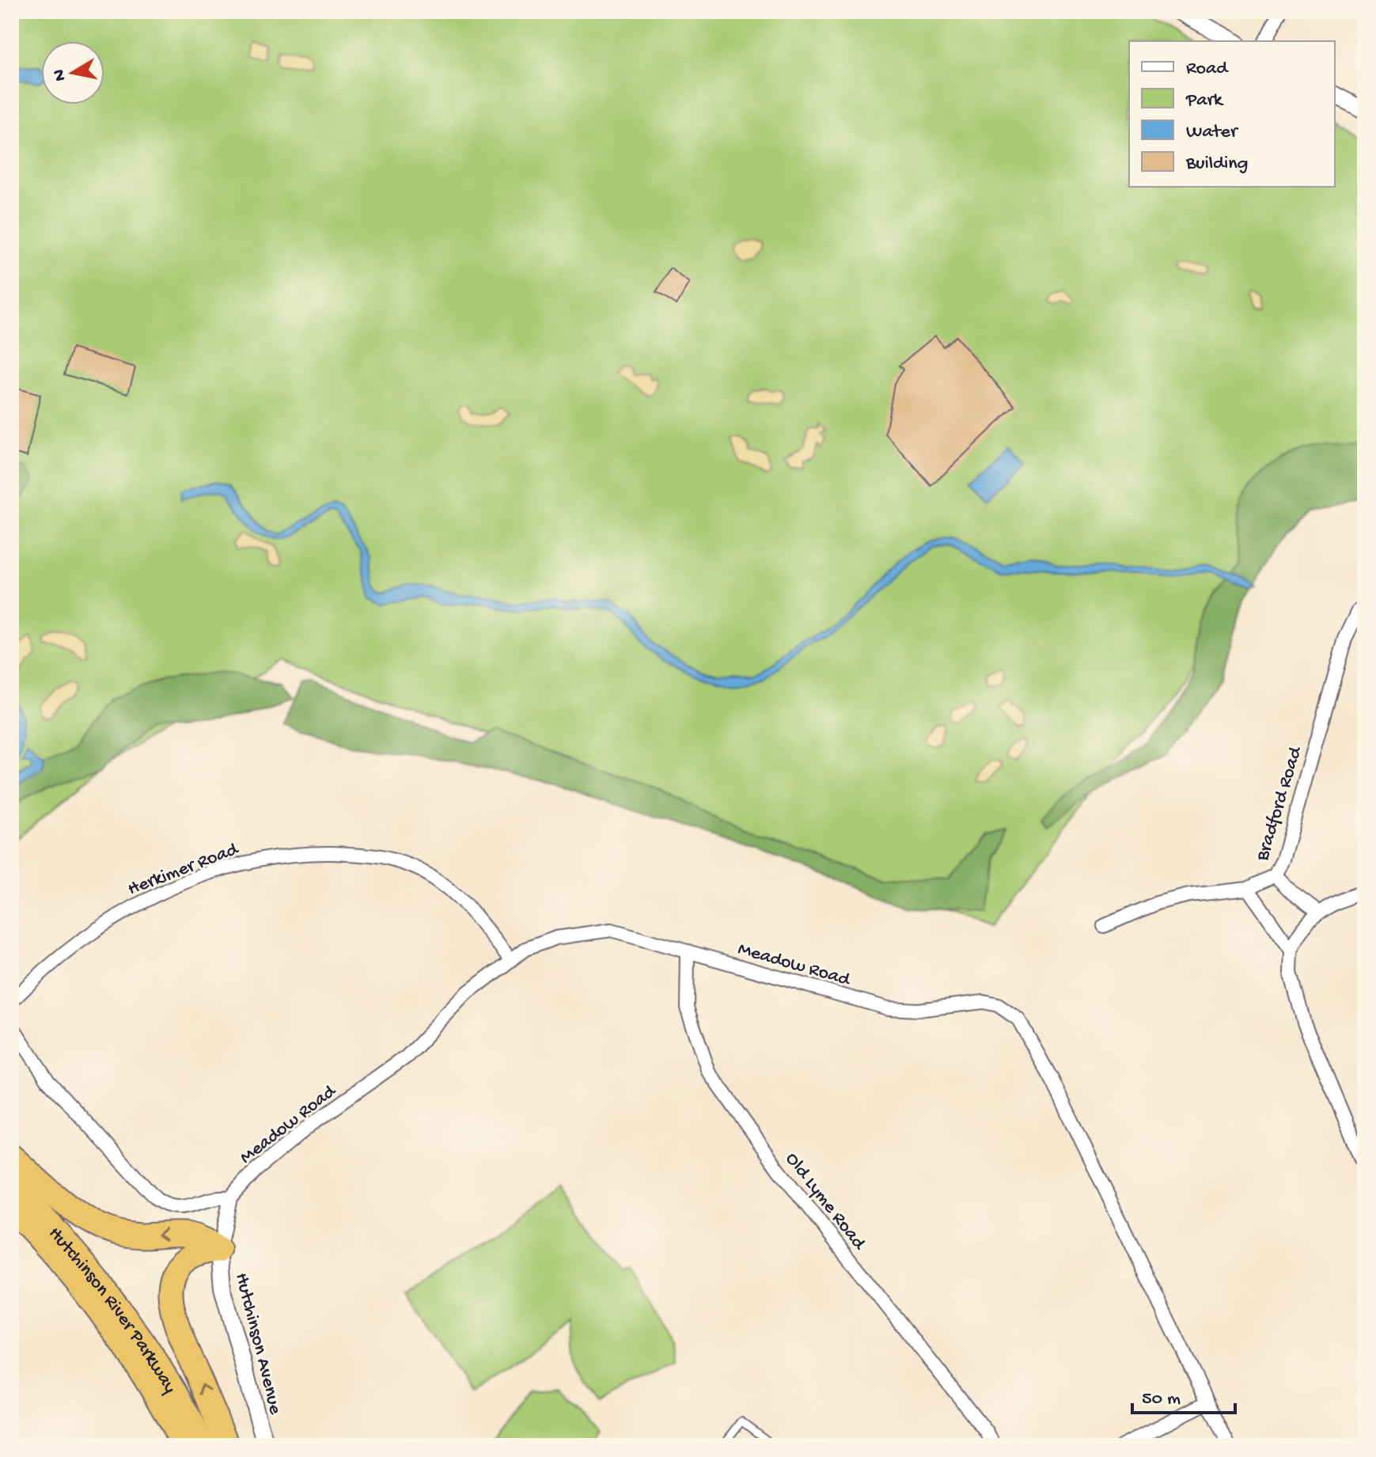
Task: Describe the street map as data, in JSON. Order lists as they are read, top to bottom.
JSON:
{
  "streets": {
    "highway": ["Hutchinson River Parkway"],
    "street": [
      "Bradford Road",
      "Herkimer Road",
      "Meadow Road",
      "Old Lyme Road",
      "Hutchinson Avenue"
    ]
  },
  "crossings": [
    ["Herkimer Road", "Meadow Road"],
    ["Meadow Road", "Old Lyme Road"]
  ],
  "legend": [
    "Road",
    "Park",
    "Water",
    "Building"
  ],
  "scale_bar": "50 m",
  "north": "left"
}
